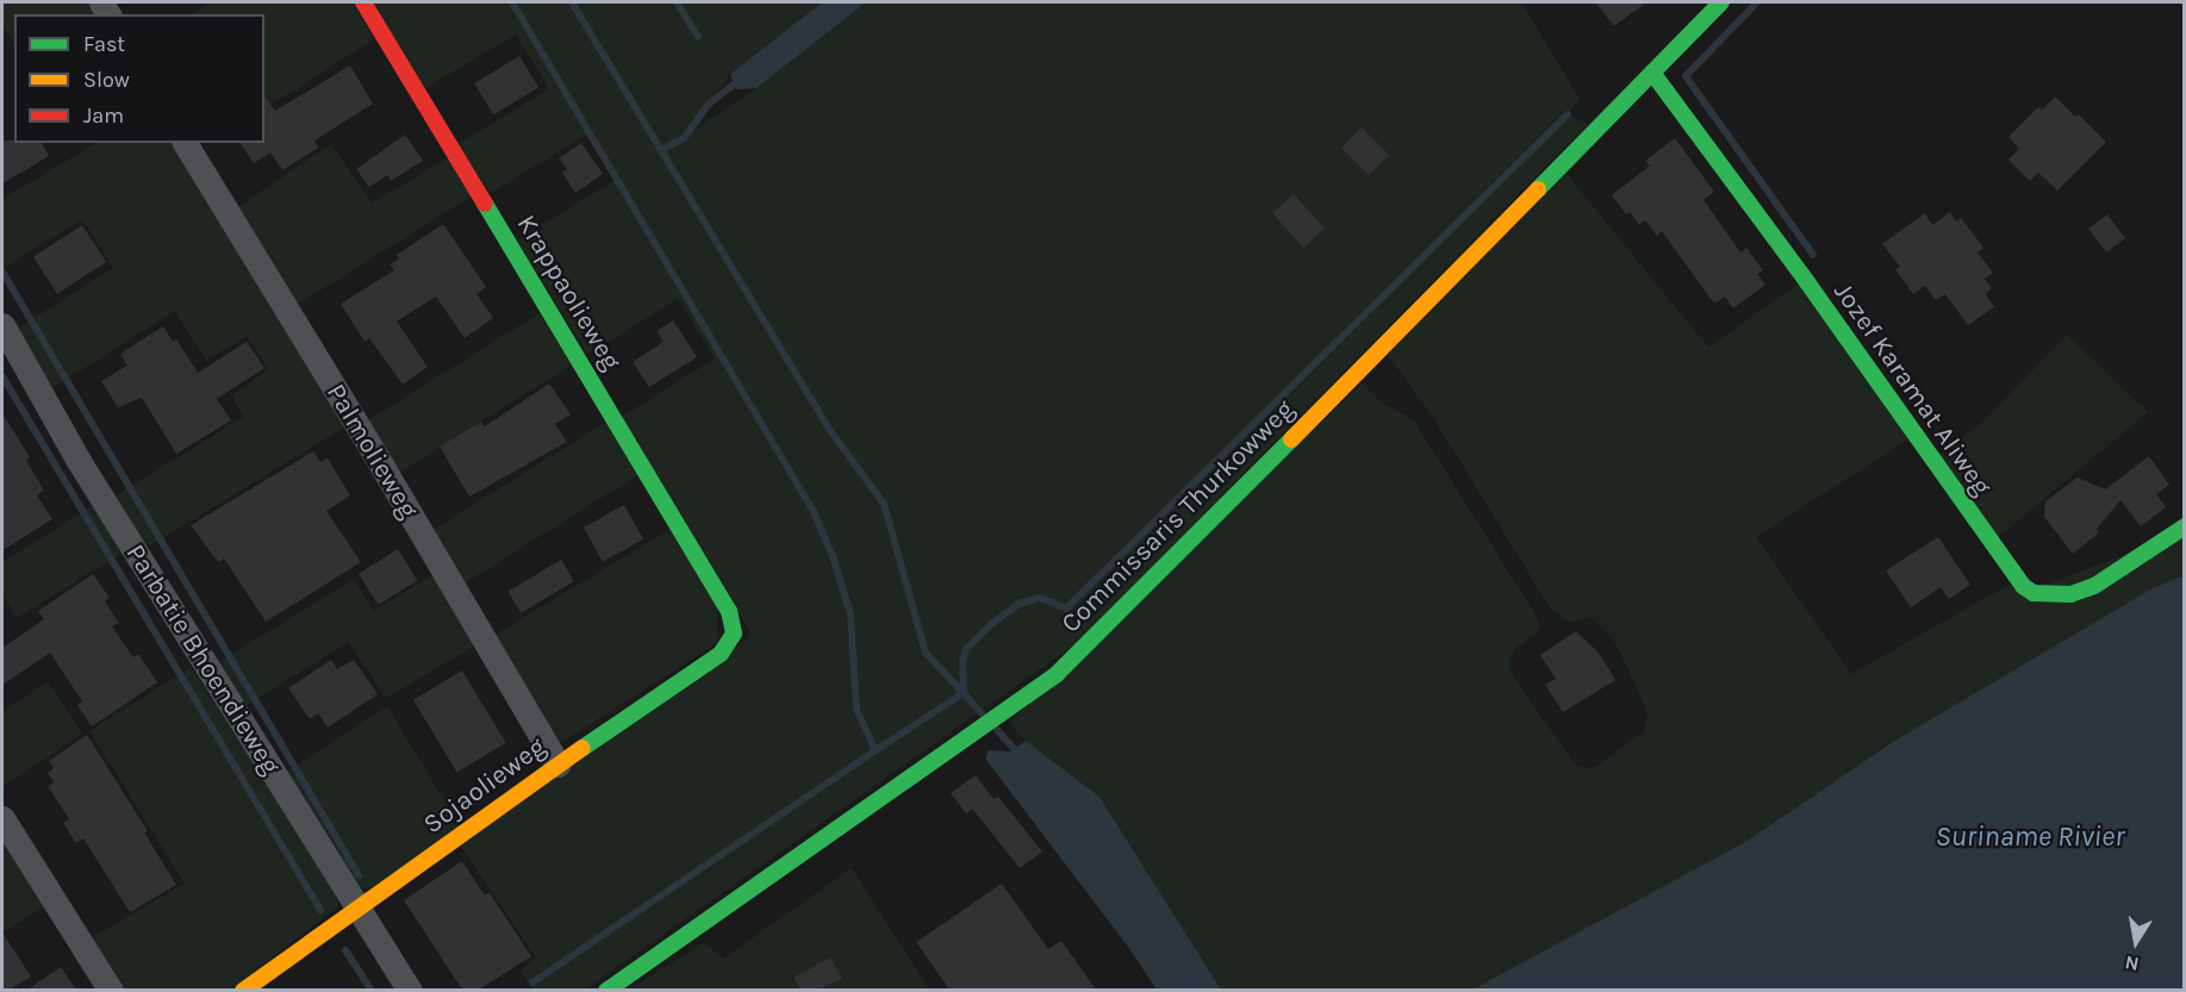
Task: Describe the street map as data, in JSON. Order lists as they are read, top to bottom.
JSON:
{
  "streets": {
    "street": [
      "Krappaolieweg",
      "Jozef Karamat Aliweg",
      "Palmolieweg",
      "Commissaris Thurkowweg",
      "Parbatie Bhoendieweg",
      "Sojaolieweg"
    ]
  },
  "crossings": [
    ["Krappaolieweg", "Sojaolieweg"],
    ["Jozef Karamat Aliweg", "Commissaris Thurkowweg"],
    ["Palmolieweg", "Sojaolieweg"],
    ["Parbatie Bhoendieweg", "Sojaolieweg"]
  ],
  "water": ["Suriname Rivier"],
  "legend": ["Fast", "Slow", "Jam"],
  "north": "bottom"
}
